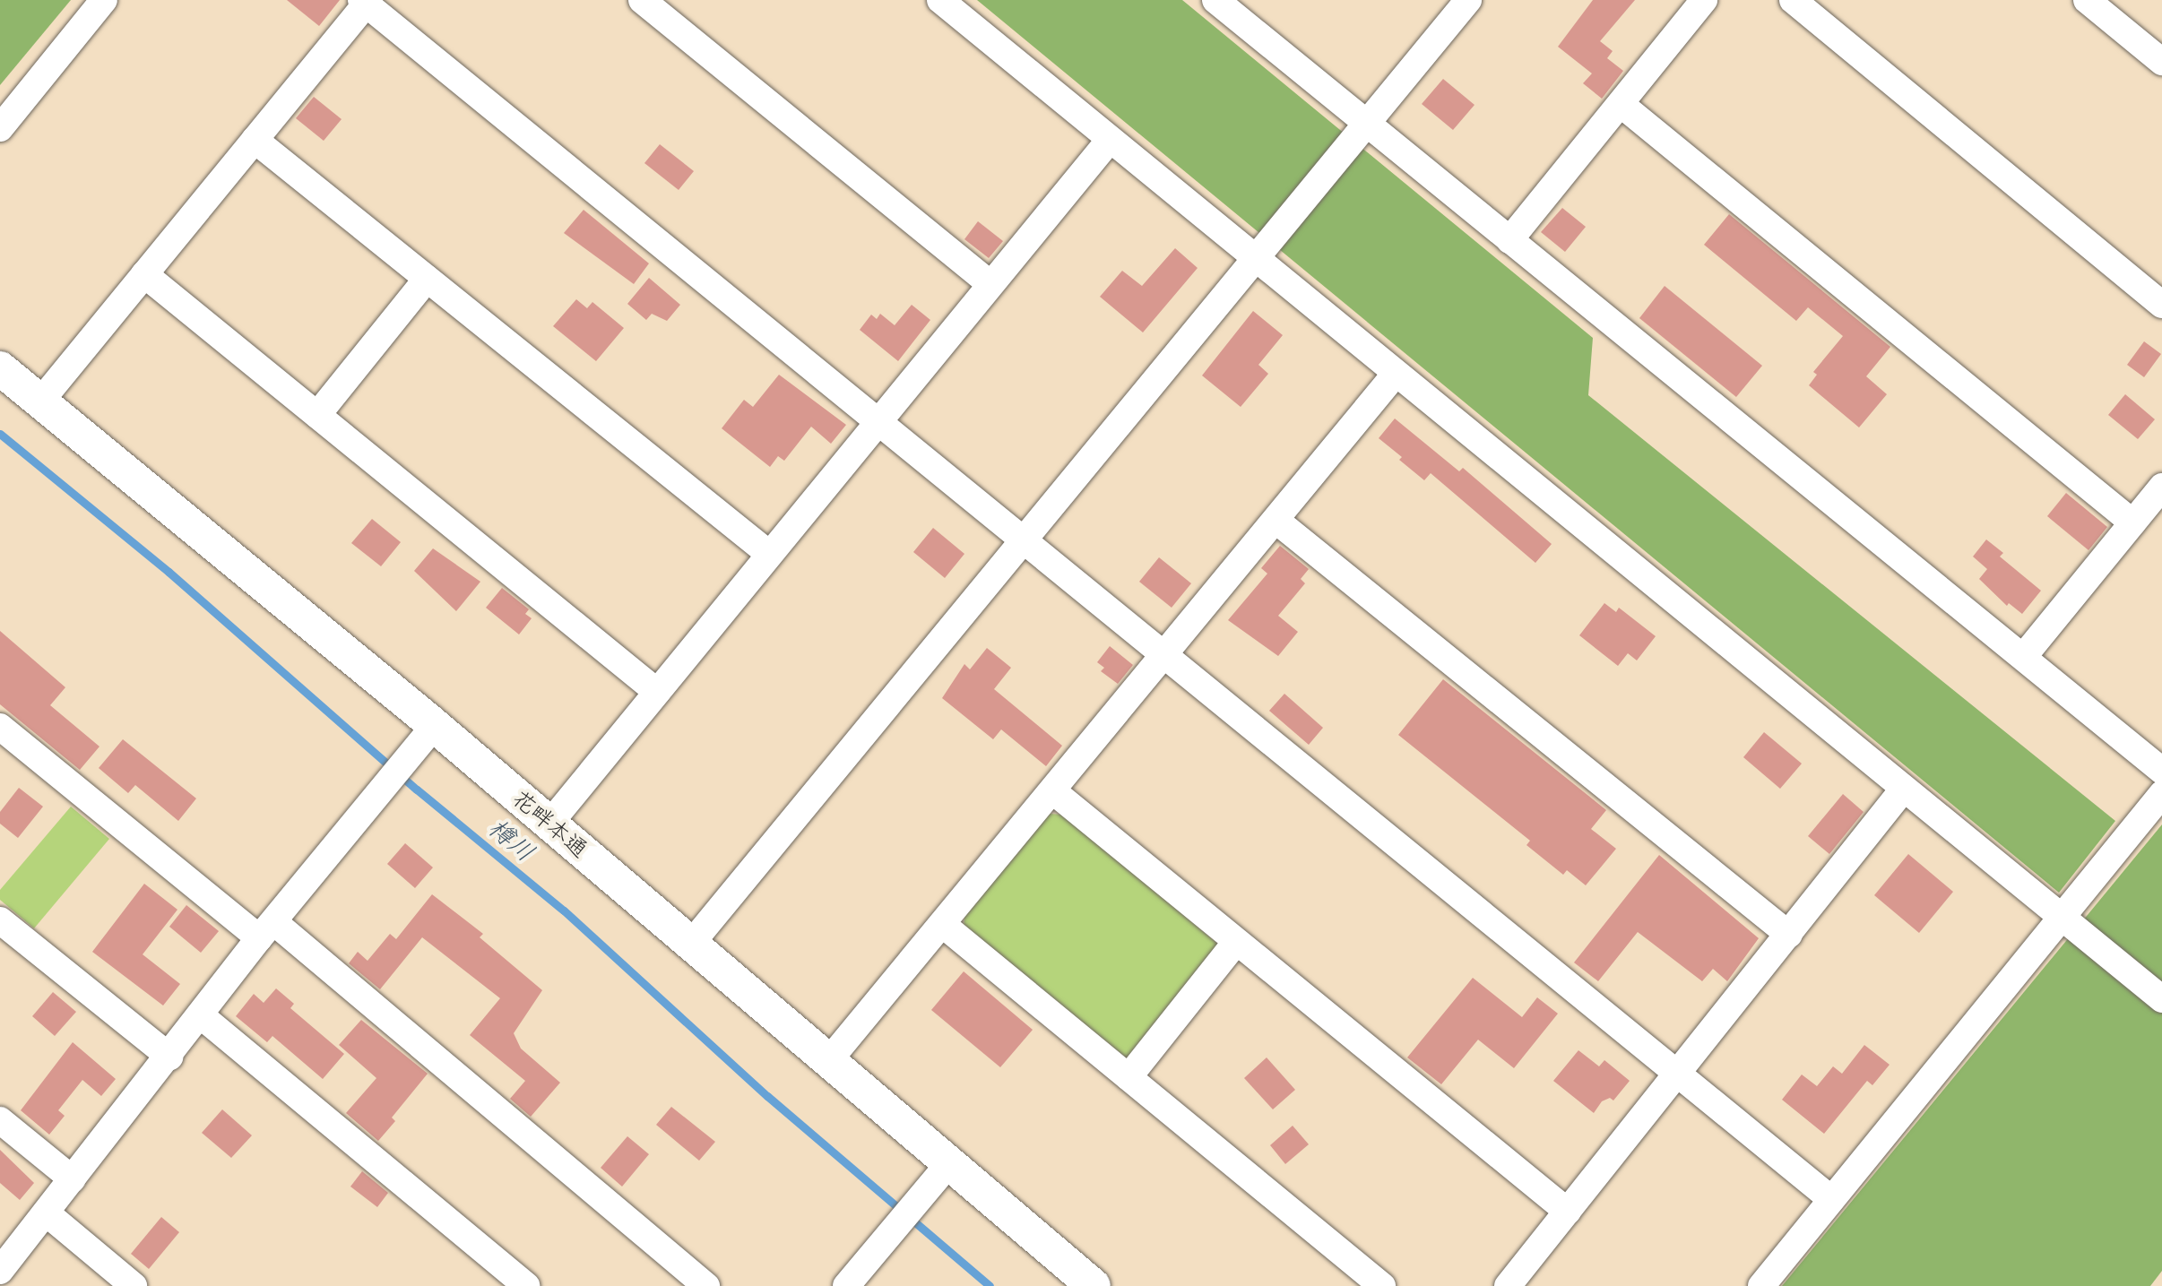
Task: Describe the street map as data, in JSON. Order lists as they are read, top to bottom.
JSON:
{
  "streets": {
    "street": ["花畔本通"]
  },
  "water": ["樽川"]
}
